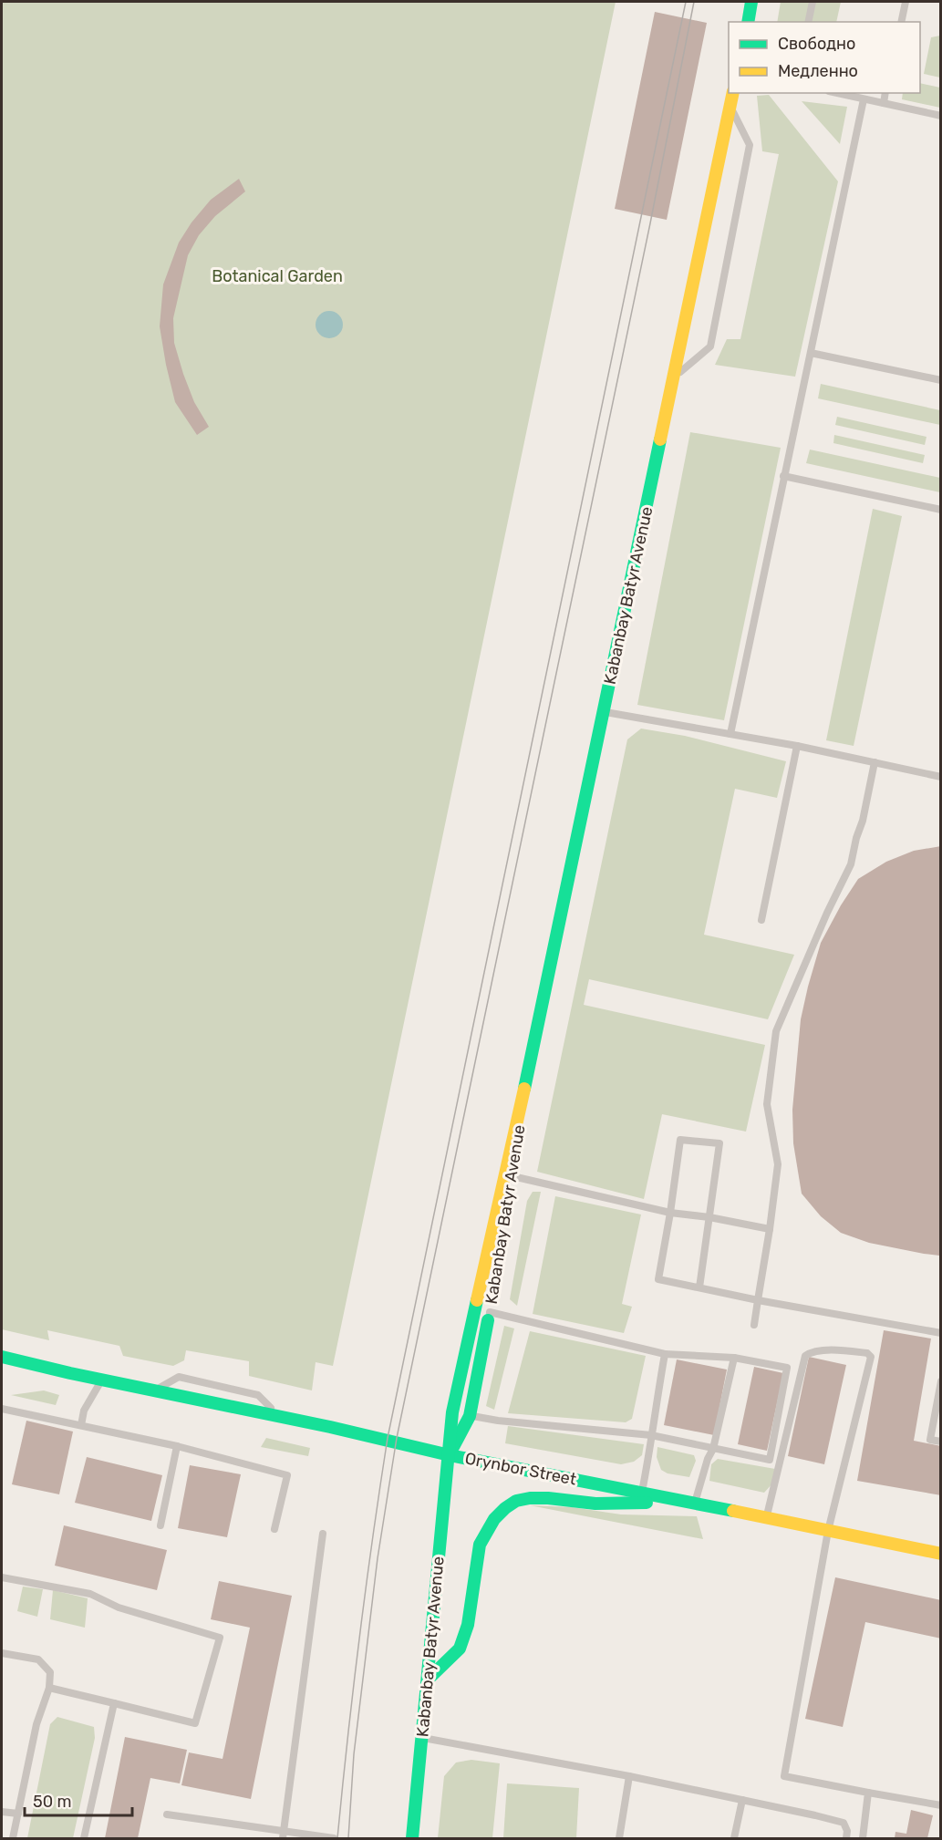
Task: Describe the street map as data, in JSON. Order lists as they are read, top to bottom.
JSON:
{
  "streets": {
    "main road": ["Kabanbay Batyr Avenue", "Orynbor Street"]
  },
  "crossings": [
    ["Kabanbay Batyr Avenue", "Orynbor Street"]
  ],
  "parks": ["Botanical Garden"],
  "legend": ["Свободно", "Медленно"],
  "scale_bar": "50 m"
}
